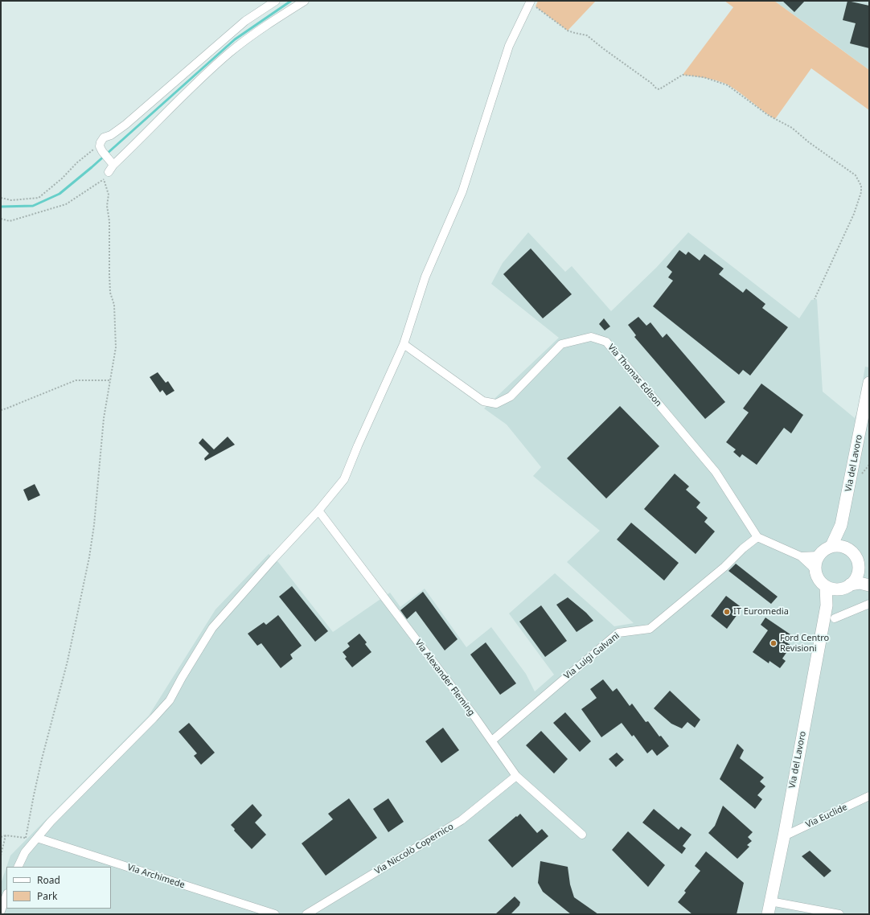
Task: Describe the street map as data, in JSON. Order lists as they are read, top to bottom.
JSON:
{
  "streets": {
    "main road": ["Via del Lavoro"],
    "street": [
      "Via Thomas Edison",
      "Via Luigi Galvani",
      "Via Alexander Fleming",
      "Via Euclide",
      "Via Niccolò Copernico",
      "Via Archimede"
    ]
  },
  "crossings": [
    ["Via Thomas Edison", "Via Luigi Galvani"],
    ["Via del Lavoro", "Via Euclide"],
    ["Via Luigi Galvani", "Via Alexander Fleming"],
    ["Via Alexander Fleming", "Via Niccolò Copernico"]
  ],
  "places": ["IT Euromedia", "Ford Centro Revisioni"],
  "legend": ["Road", "Park"]
}
